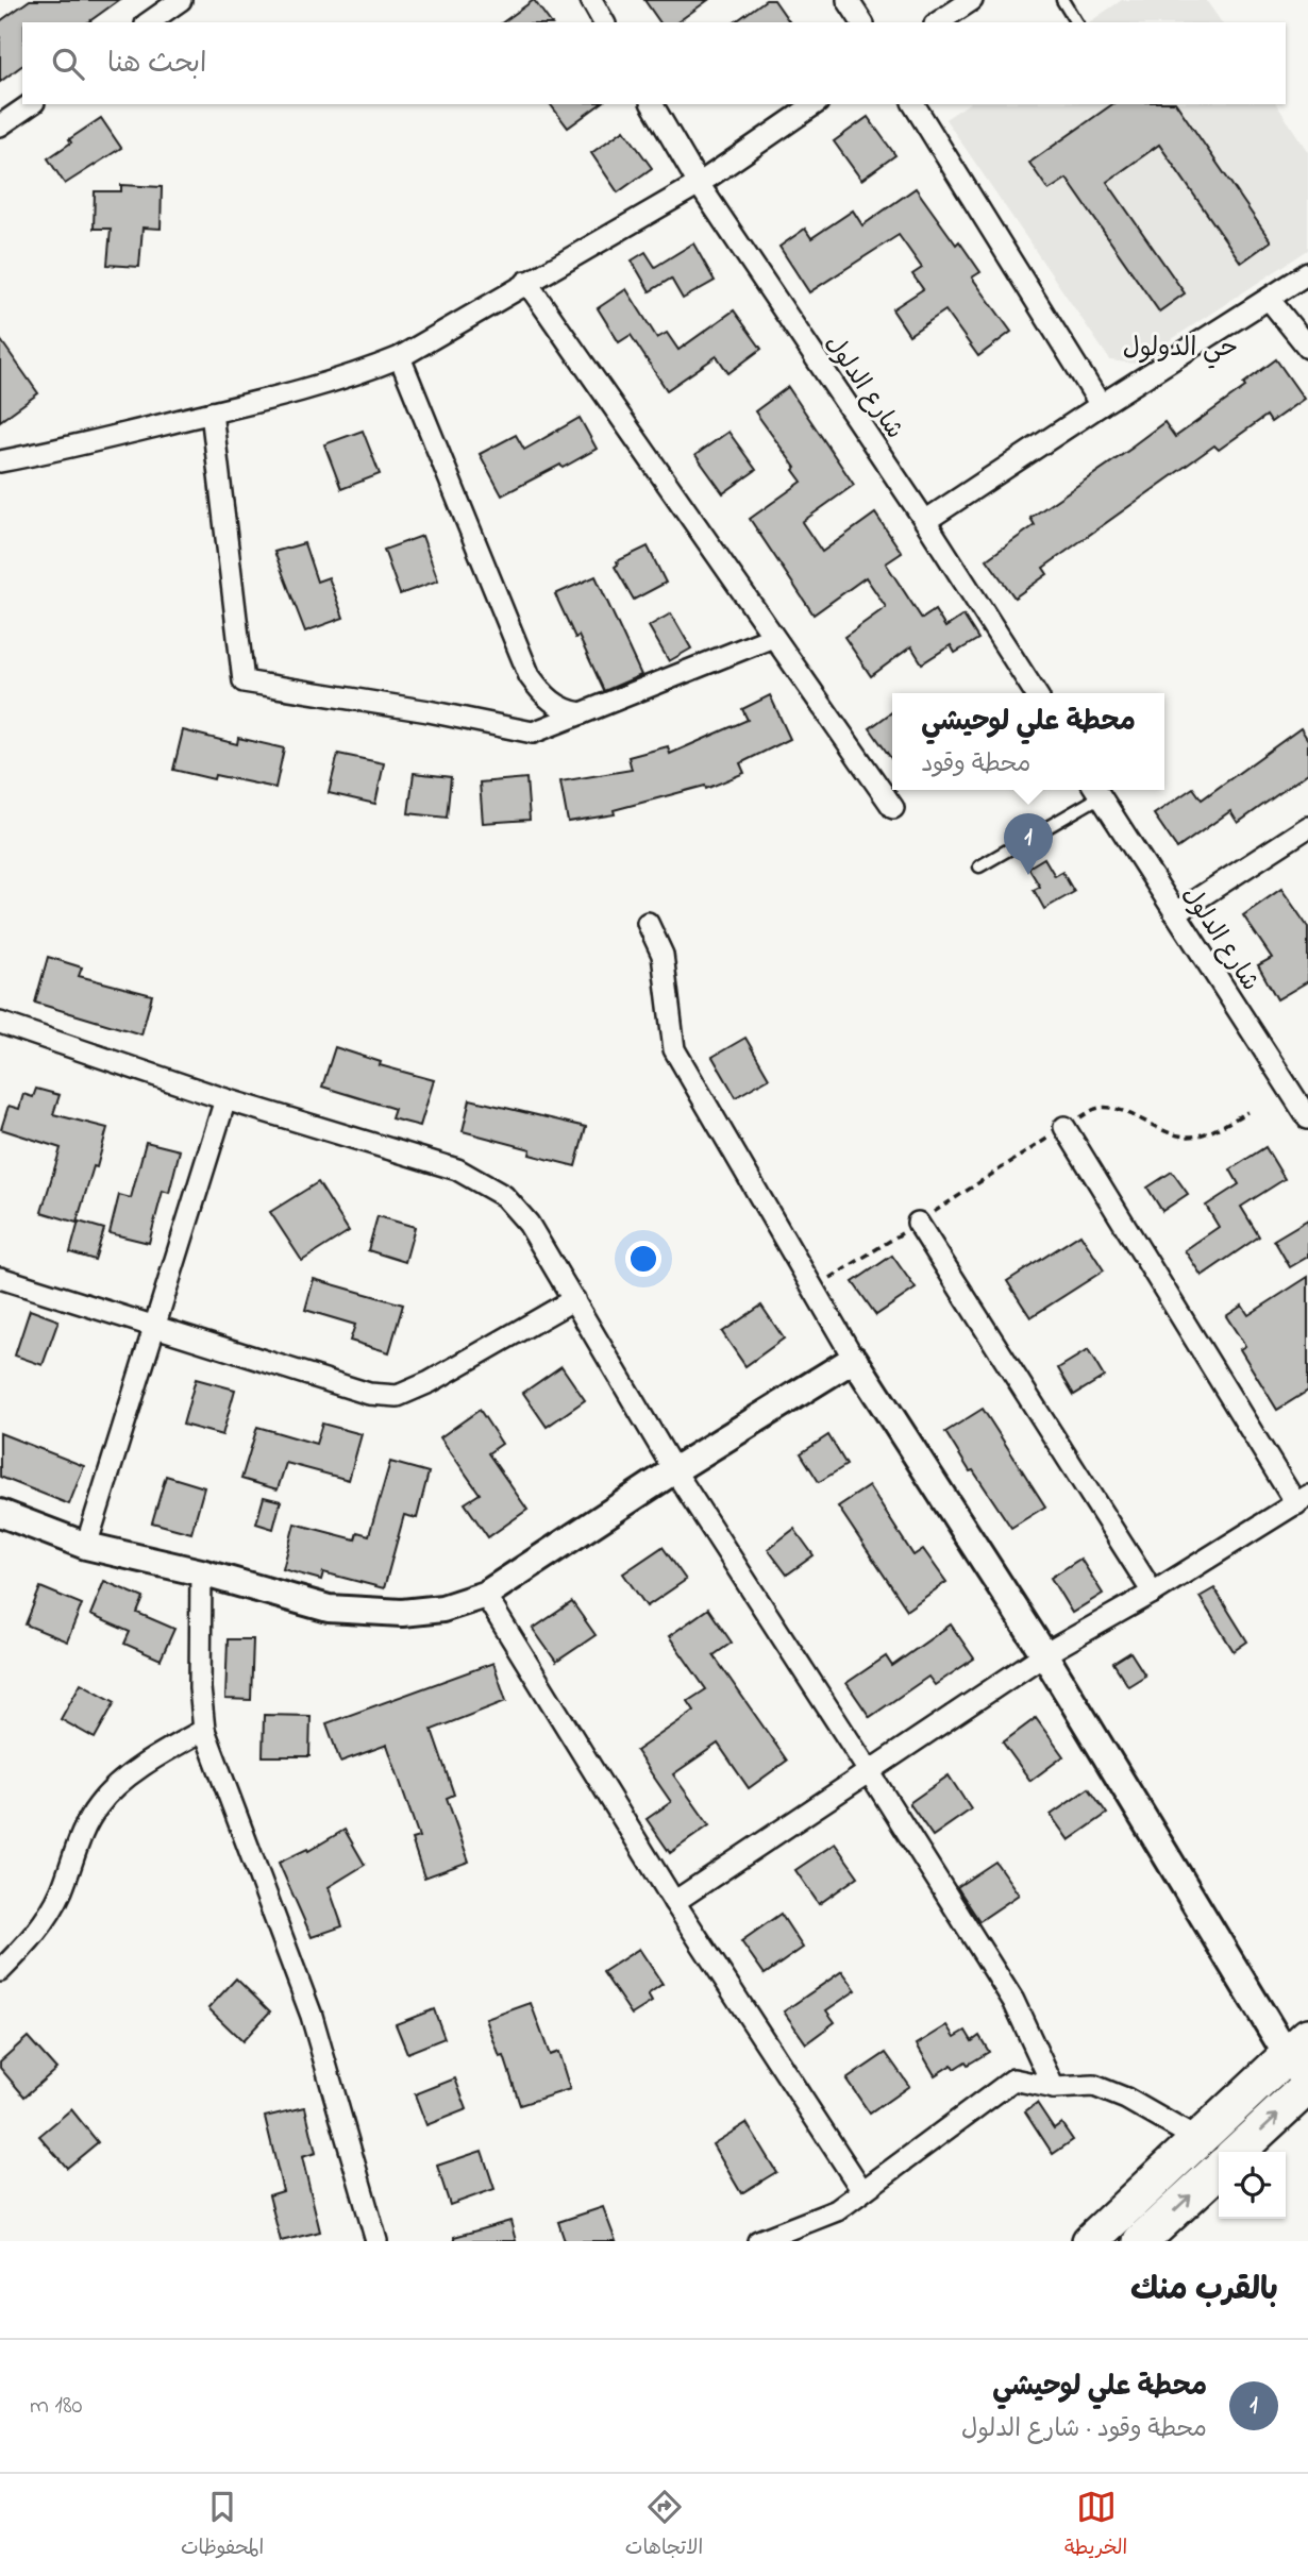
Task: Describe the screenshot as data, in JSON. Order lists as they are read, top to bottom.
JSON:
{
  "streets": {
    "street": ["شارع الدلول"]
  },
  "districts": ["حي الدولول"],
  "page": {
    "search": "ابحث هنا",
    "popup": ["محطة علي لوحيشي", "محطة وقود"],
    "pins": "1",
    "heading": "بالقرب منك",
    "list": [
      {
        "mark": "1",
        "name": "محطة علي لوحيشي",
        "note": "محطة وقود · شارع الدلول",
        "value": "180 m"
      }
    ],
    "nav": ["الخريطة", "الاتجاهات", "المحفوظات"]
  }
}
